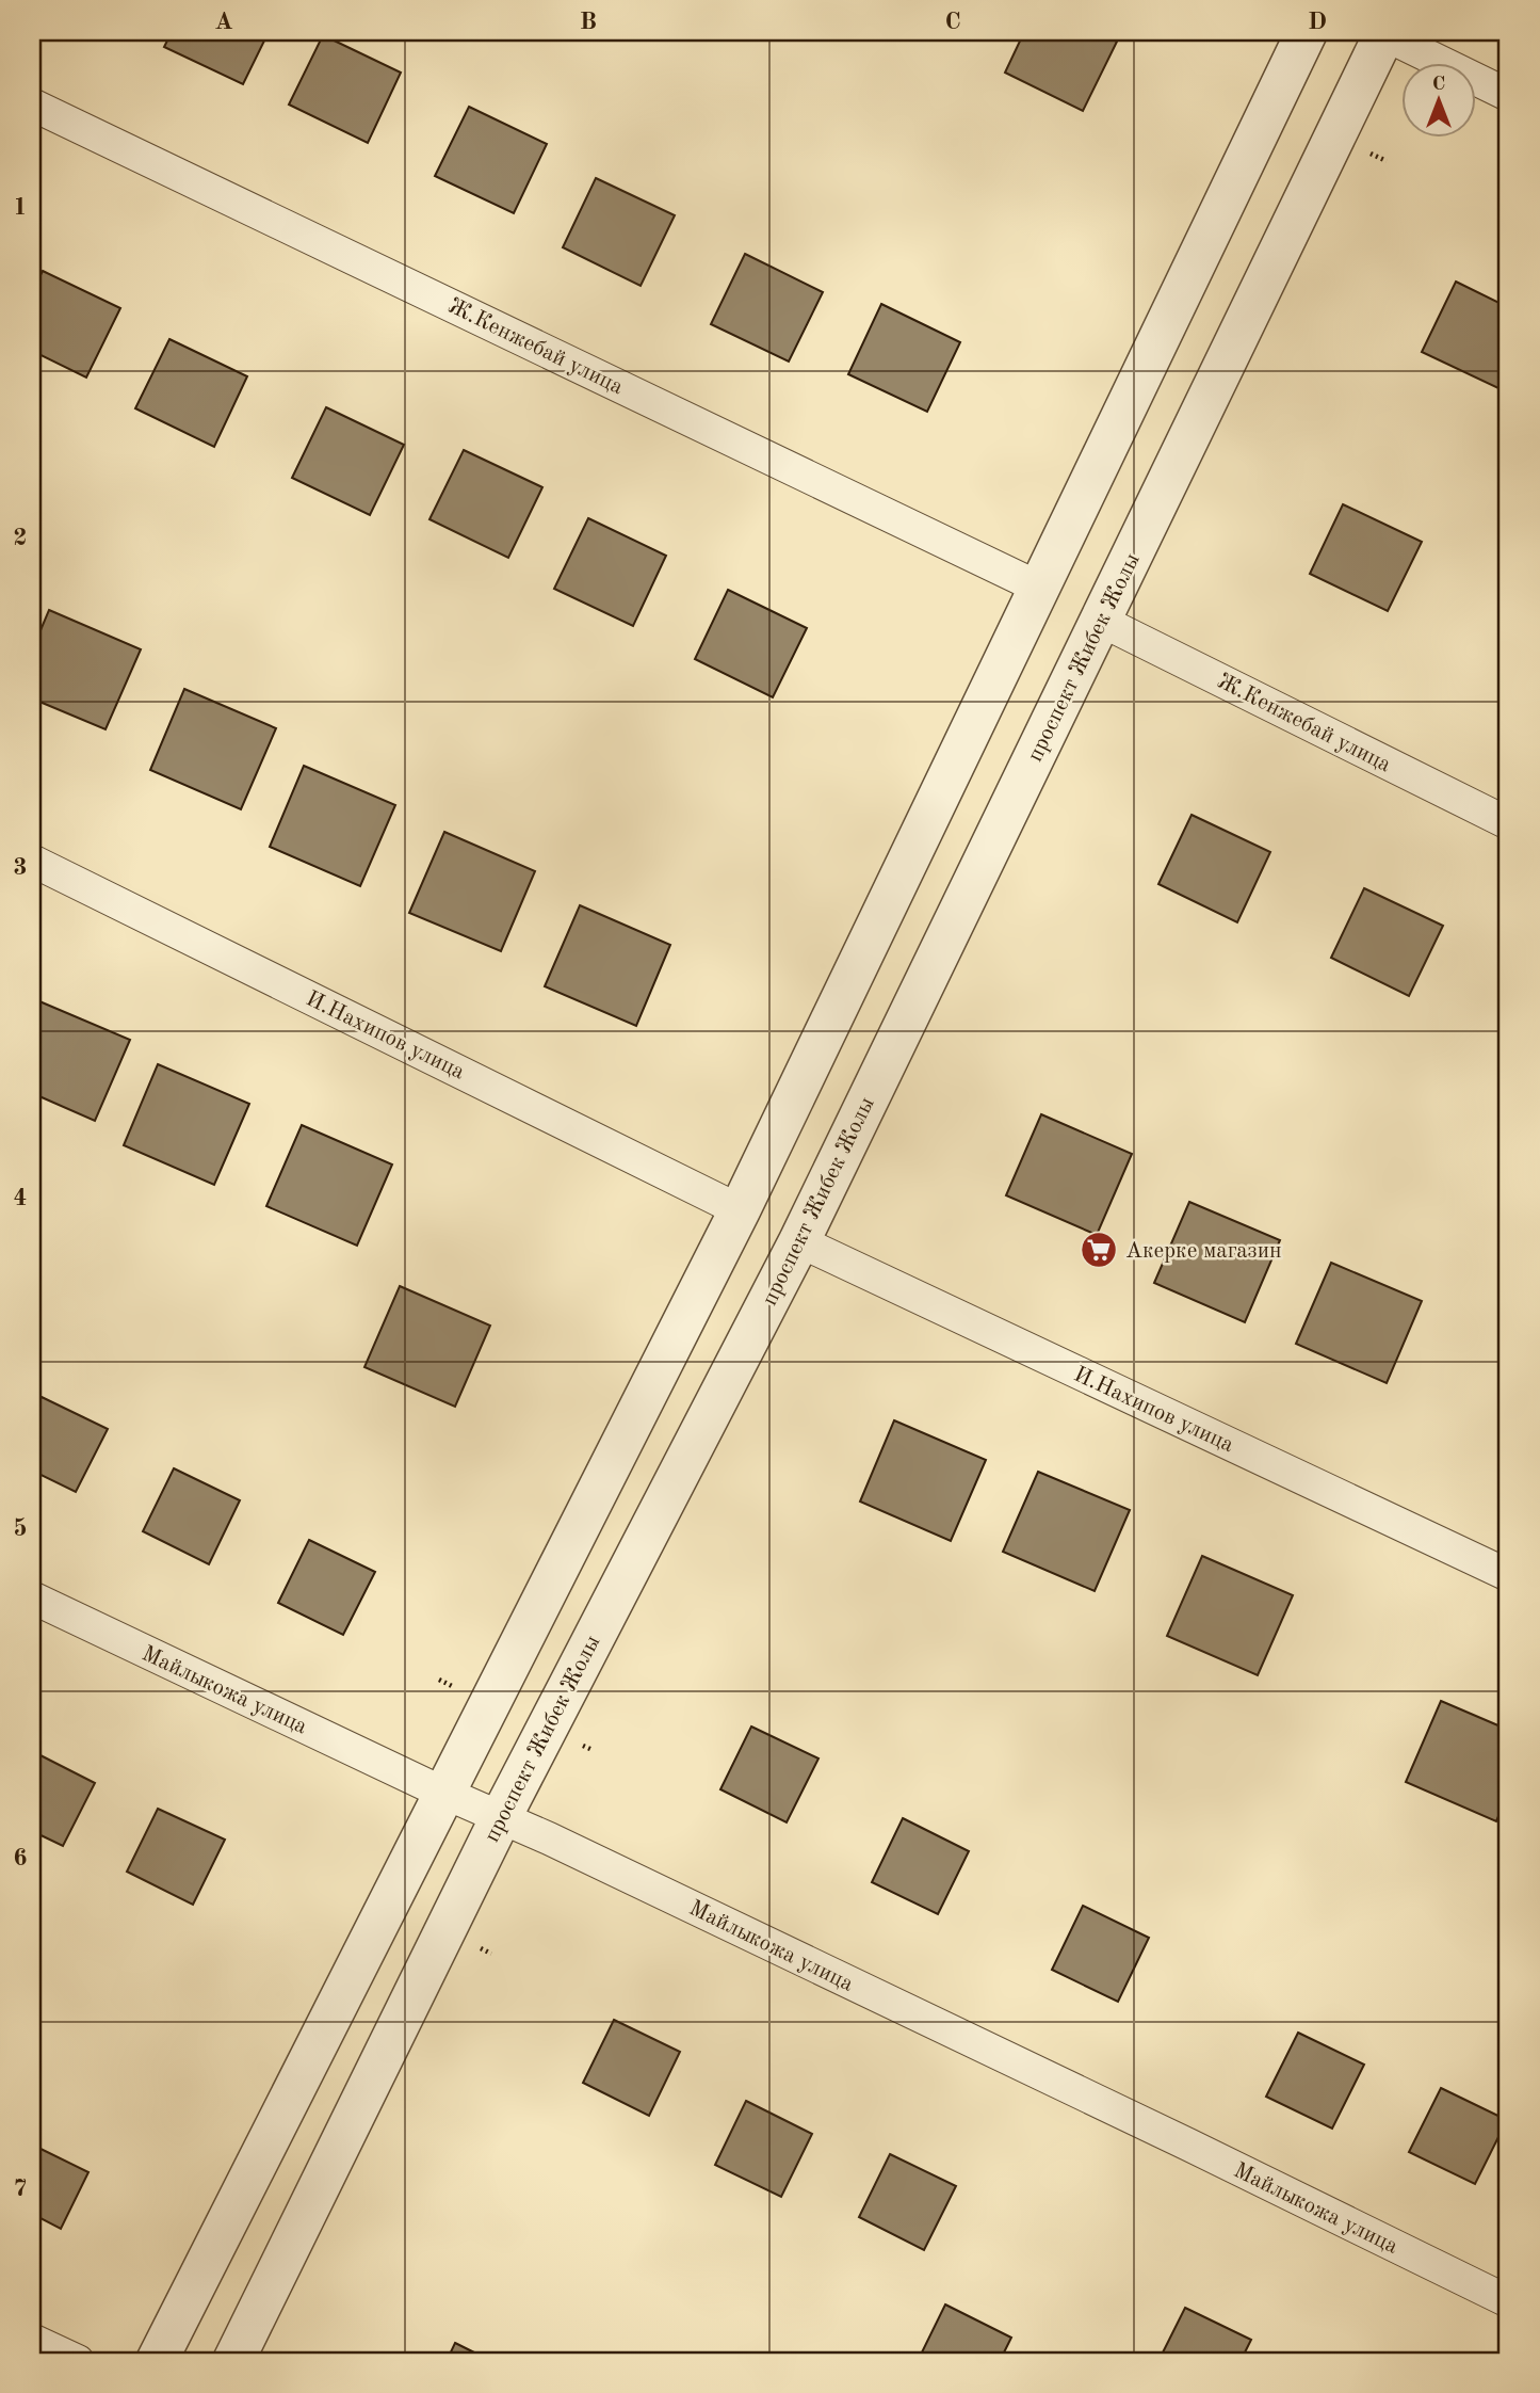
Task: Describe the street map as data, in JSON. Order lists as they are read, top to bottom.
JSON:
{
  "streets": {
    "street": [
      "Ж.Кенжебай улица",
      "проспект Жибек Жолы",
      "И.Нахипов улица",
      "Майлыкожа улица"
    ]
  },
  "crossings": [
    ["Ж.Кенжебай улица", "проспект Жибек Жолы"],
    ["проспект Жибек Жолы", "И.Нахипов улица"],
    ["проспект Жибек Жолы", "Майлыкожа улица"]
  ],
  "places": {
    "supermarket": ["Акерке магазин"]
  },
  "north": "top",
  "grid": {
    "columns": [
      "A",
      "B",
      "C",
      "D"
    ],
    "rows": [
      "1",
      "2",
      "3",
      "4",
      "5",
      "6",
      "7"
    ]
  }
}
